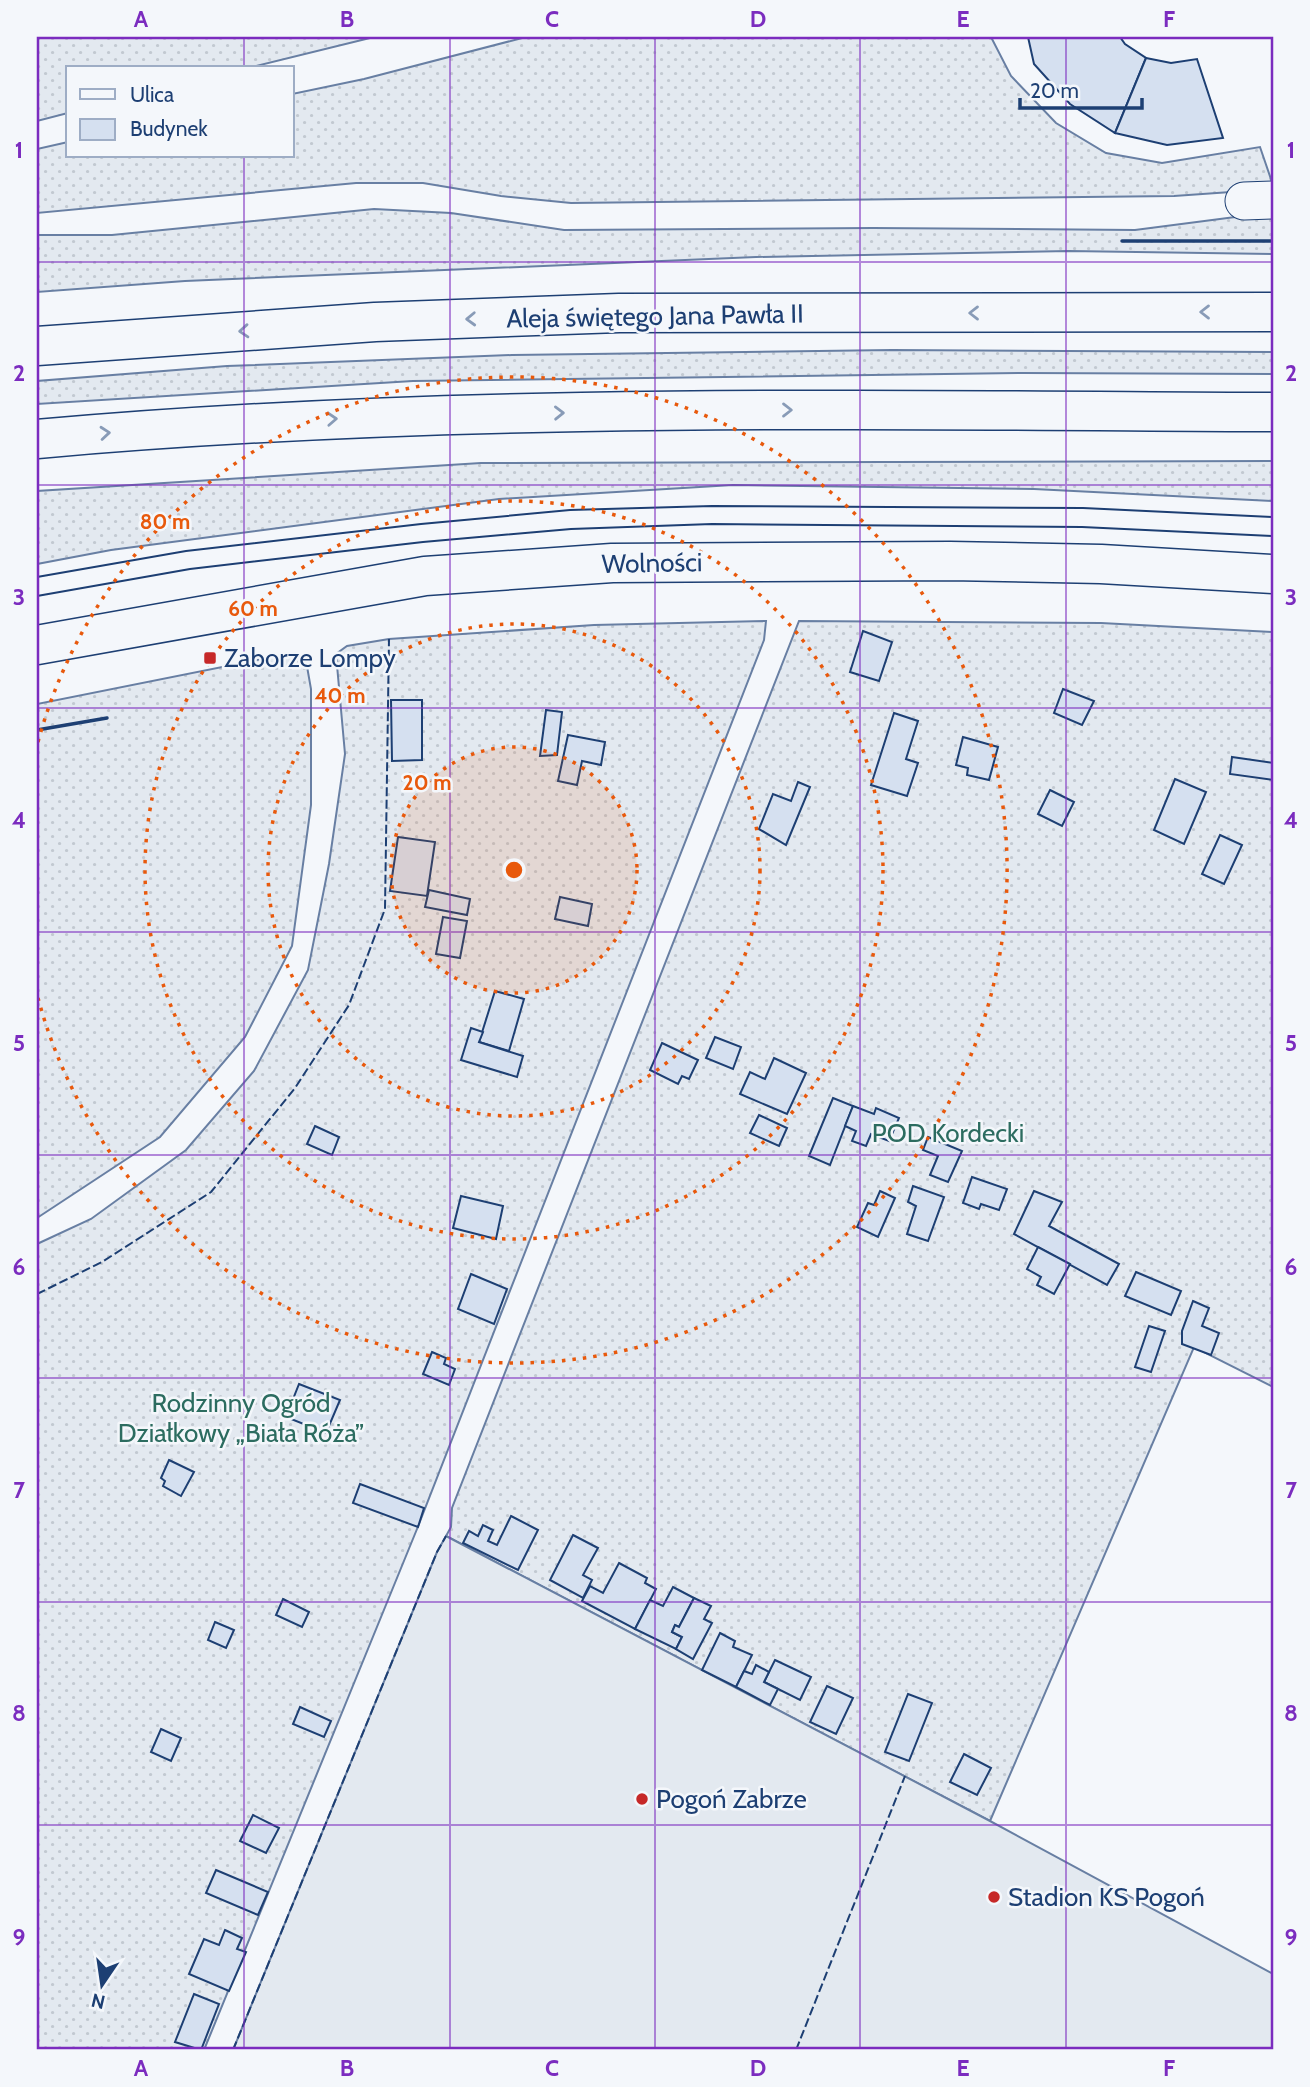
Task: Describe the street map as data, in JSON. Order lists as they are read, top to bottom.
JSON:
{
  "streets": {
    "main road": ["Aleja świętego Jana Pawła II", "Wolności"]
  },
  "parks": ["POD Kordecki", "Rodzinny Ogród Działkowy „Biała Róża”"],
  "places": {
    "transit": ["Zaborze Lompy"],
    "other": ["Pogoń Zabrze", "Stadion KS Pogoń"]
  },
  "legend": ["Ulica", "Budynek"],
  "scale_bar": "20 m",
  "north": "bottom",
  "grid": {
    "columns": [
      "A",
      "B",
      "C",
      "D",
      "E",
      "F"
    ],
    "rows": [
      "1",
      "2",
      "3",
      "4",
      "5",
      "6",
      "7",
      "8",
      "9"
    ]
  },
  "rings": [
    "80 m",
    "60 m",
    "40 m",
    "20 m"
  ]
}
